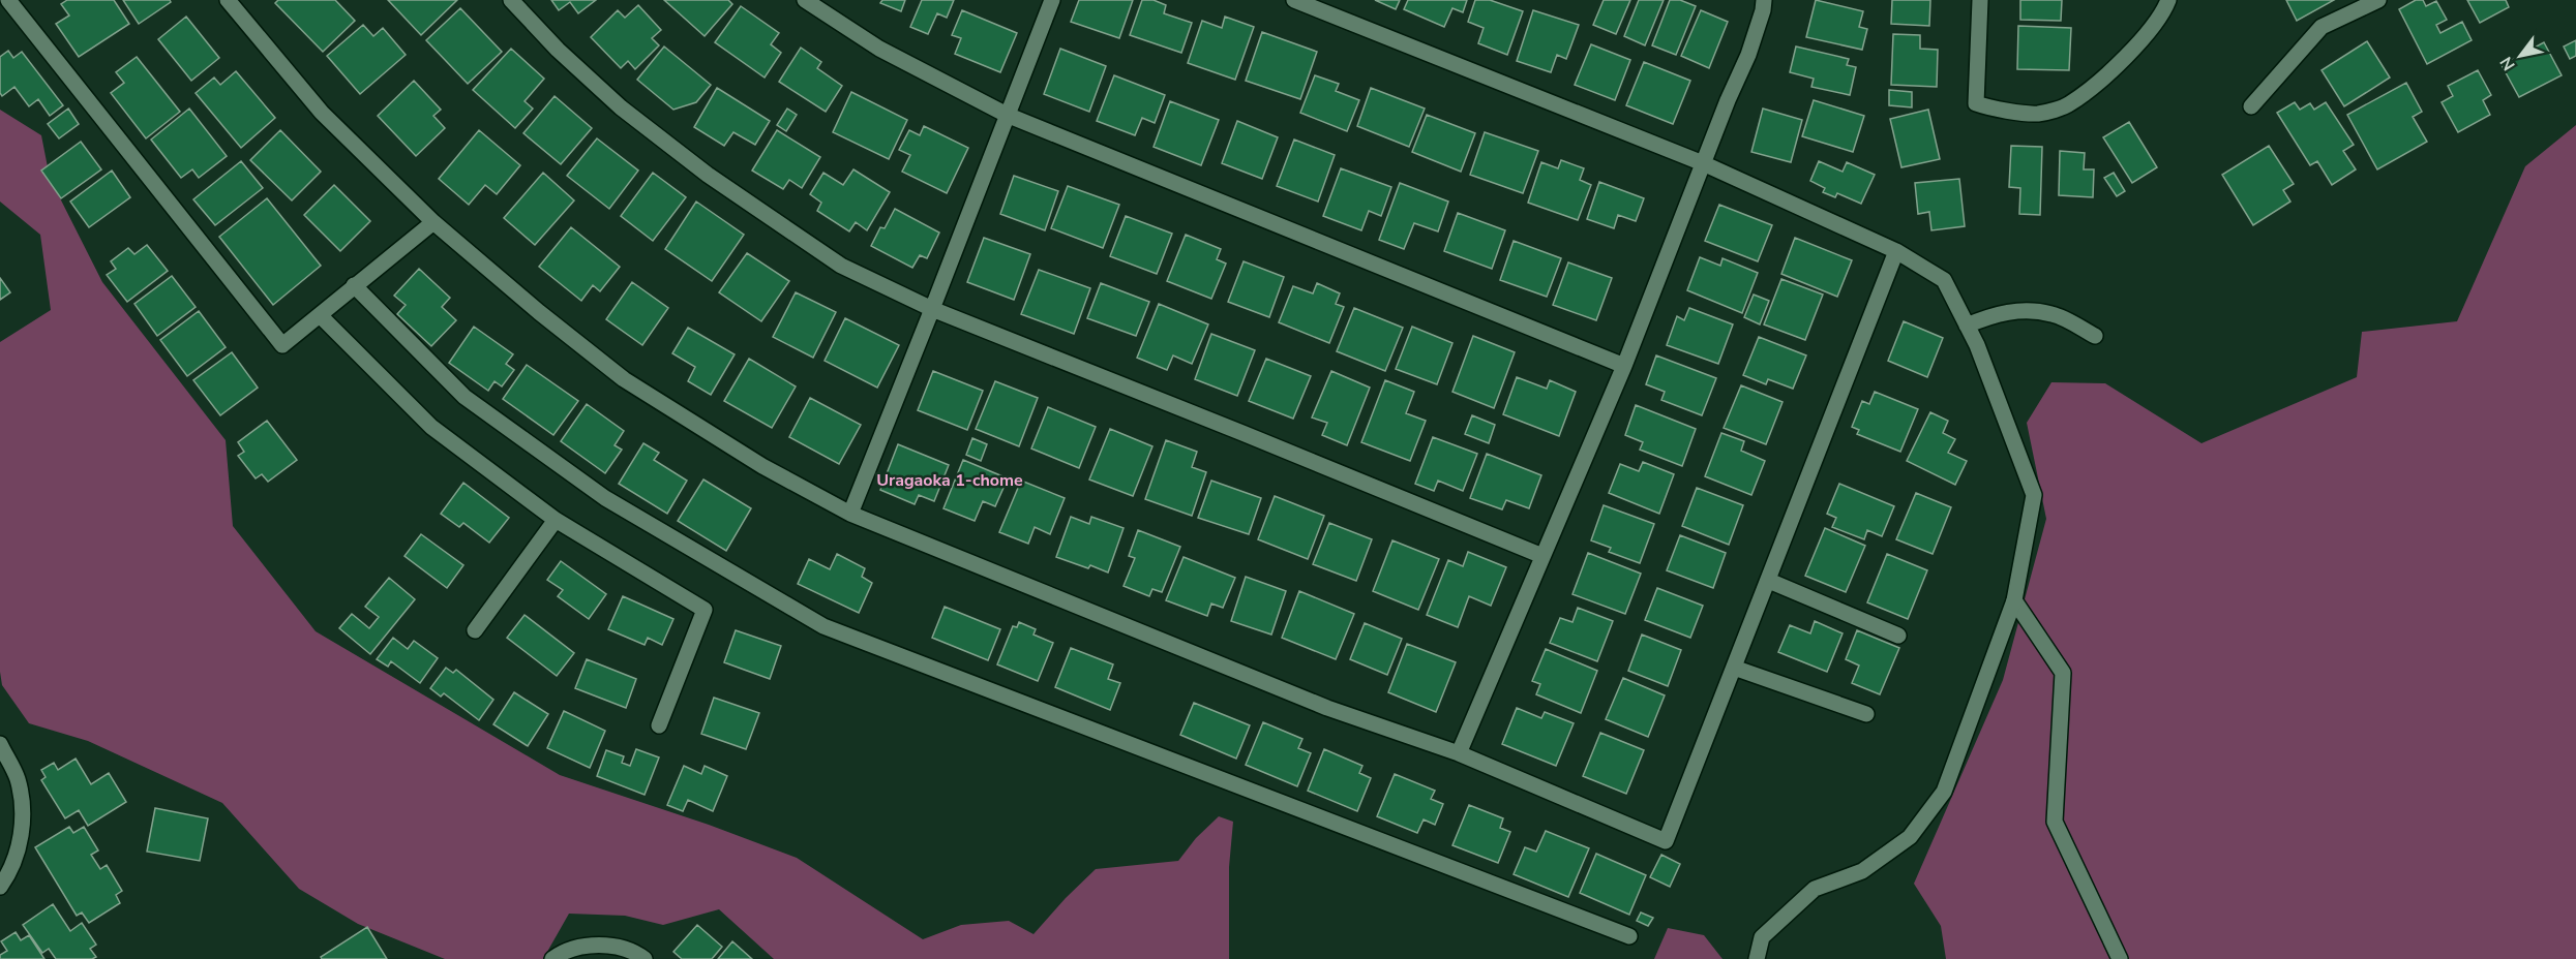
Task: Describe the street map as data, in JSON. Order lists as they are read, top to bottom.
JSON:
{
  "districts": ["Uragaoka 1-chome"],
  "north": "bottom left"
}
